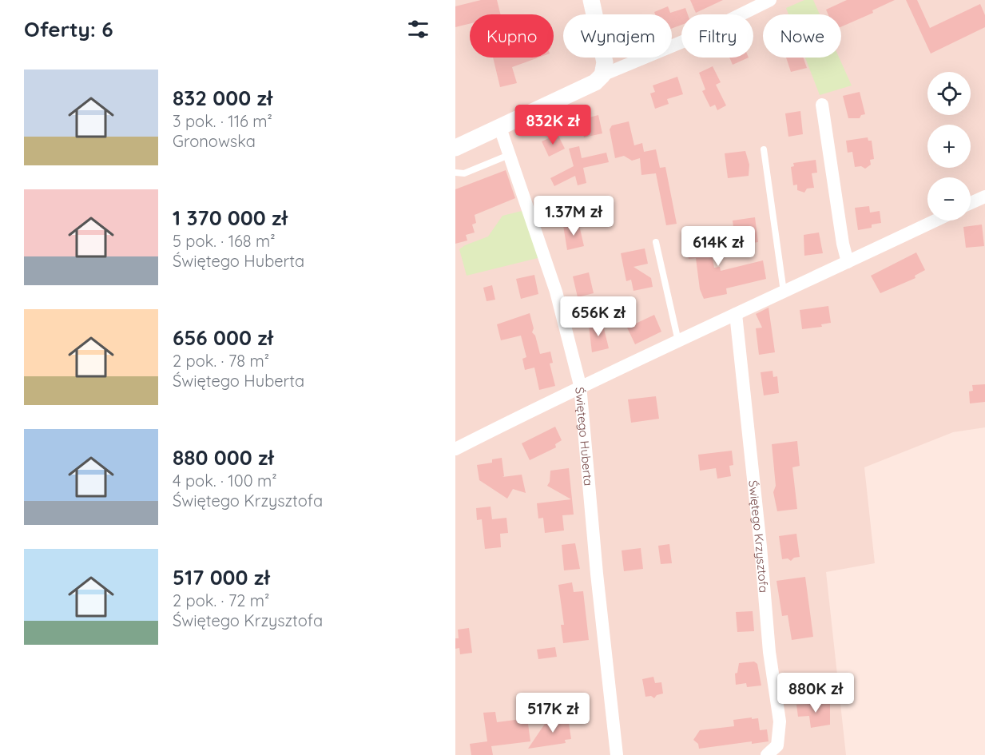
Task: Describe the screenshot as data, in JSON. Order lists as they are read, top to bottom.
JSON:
{
  "streets": {
    "street": ["Świętego Huberta", "Świętego Krzysztofa"]
  },
  "page": {
    "heading": "Oferty: 6",
    "chip": [
      "Kupno",
      "Wynajem",
      "Filtry",
      "Nowe"
    ],
    "list": [
      {
        "name": "832 000 zł",
        "note": "3 pok. · 116 m² · Gronowska"
      },
      {
        "name": "1 370 000 zł",
        "note": "5 pok. · 168 m² · Świętego Huberta"
      },
      {
        "name": "656 000 zł",
        "note": "2 pok. · 78 m² · Świętego Huberta"
      },
      {
        "name": "880 000 zł",
        "note": "4 pok. · 100 m² · Świętego Krzysztofa"
      },
      {
        "name": "517 000 zł",
        "note": "2 pok. · 72 m² · Świętego Krzysztofa"
      }
    ],
    "map_buttons": ["+", "−"],
    "price": [
      "832K zł",
      "1.37M zł",
      "614K zł",
      "656K zł",
      "880K zł",
      "517K zł"
    ]
  }
}
